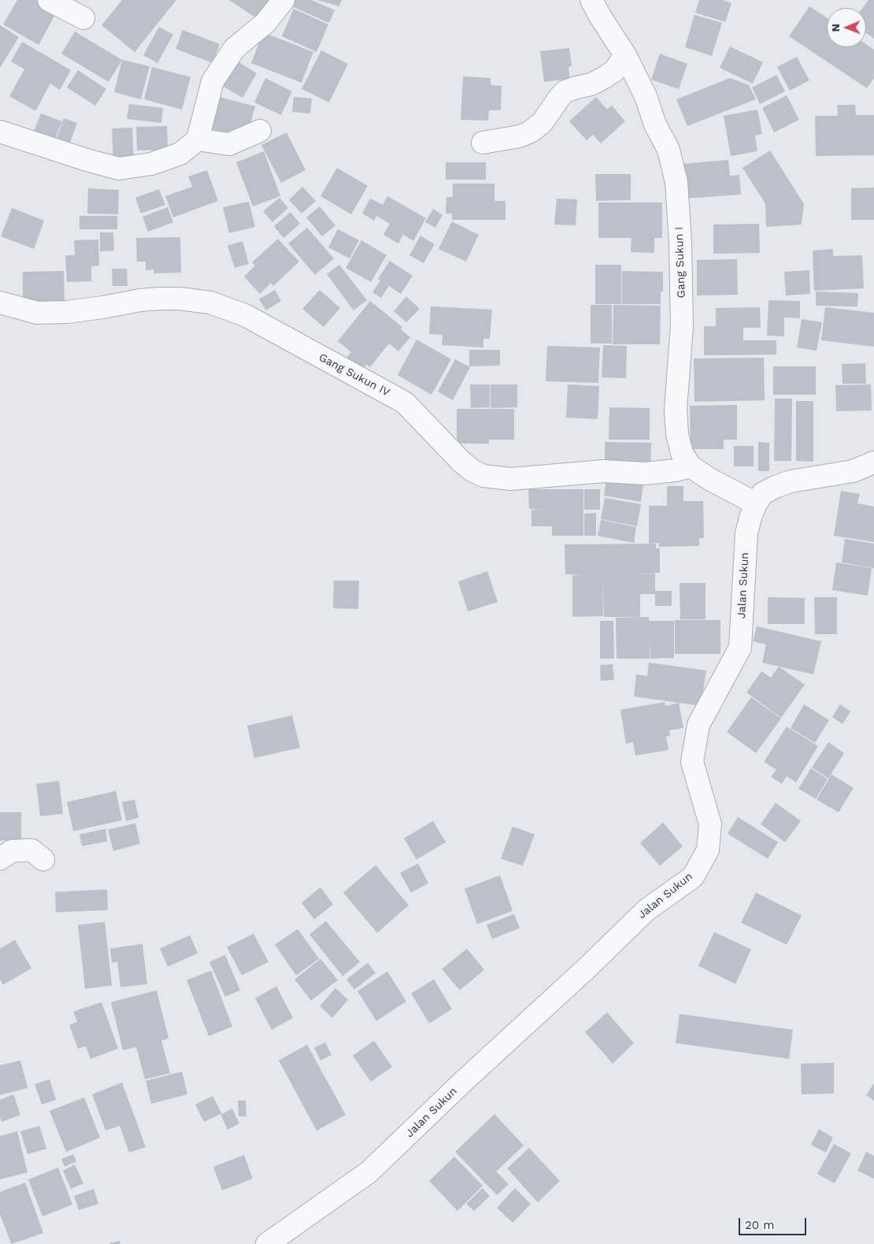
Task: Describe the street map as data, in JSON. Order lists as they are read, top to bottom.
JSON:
{
  "streets": {
    "street": ["Gang Sukun I", "Gang Sukun IV", "Jalan Sukun"]
  },
  "crossings": [
    ["Gang Sukun I", "Gang Sukun IV"],
    ["Gang Sukun I", "Jalan Sukun"]
  ],
  "scale_bar": "20 m",
  "north": "left"
}
